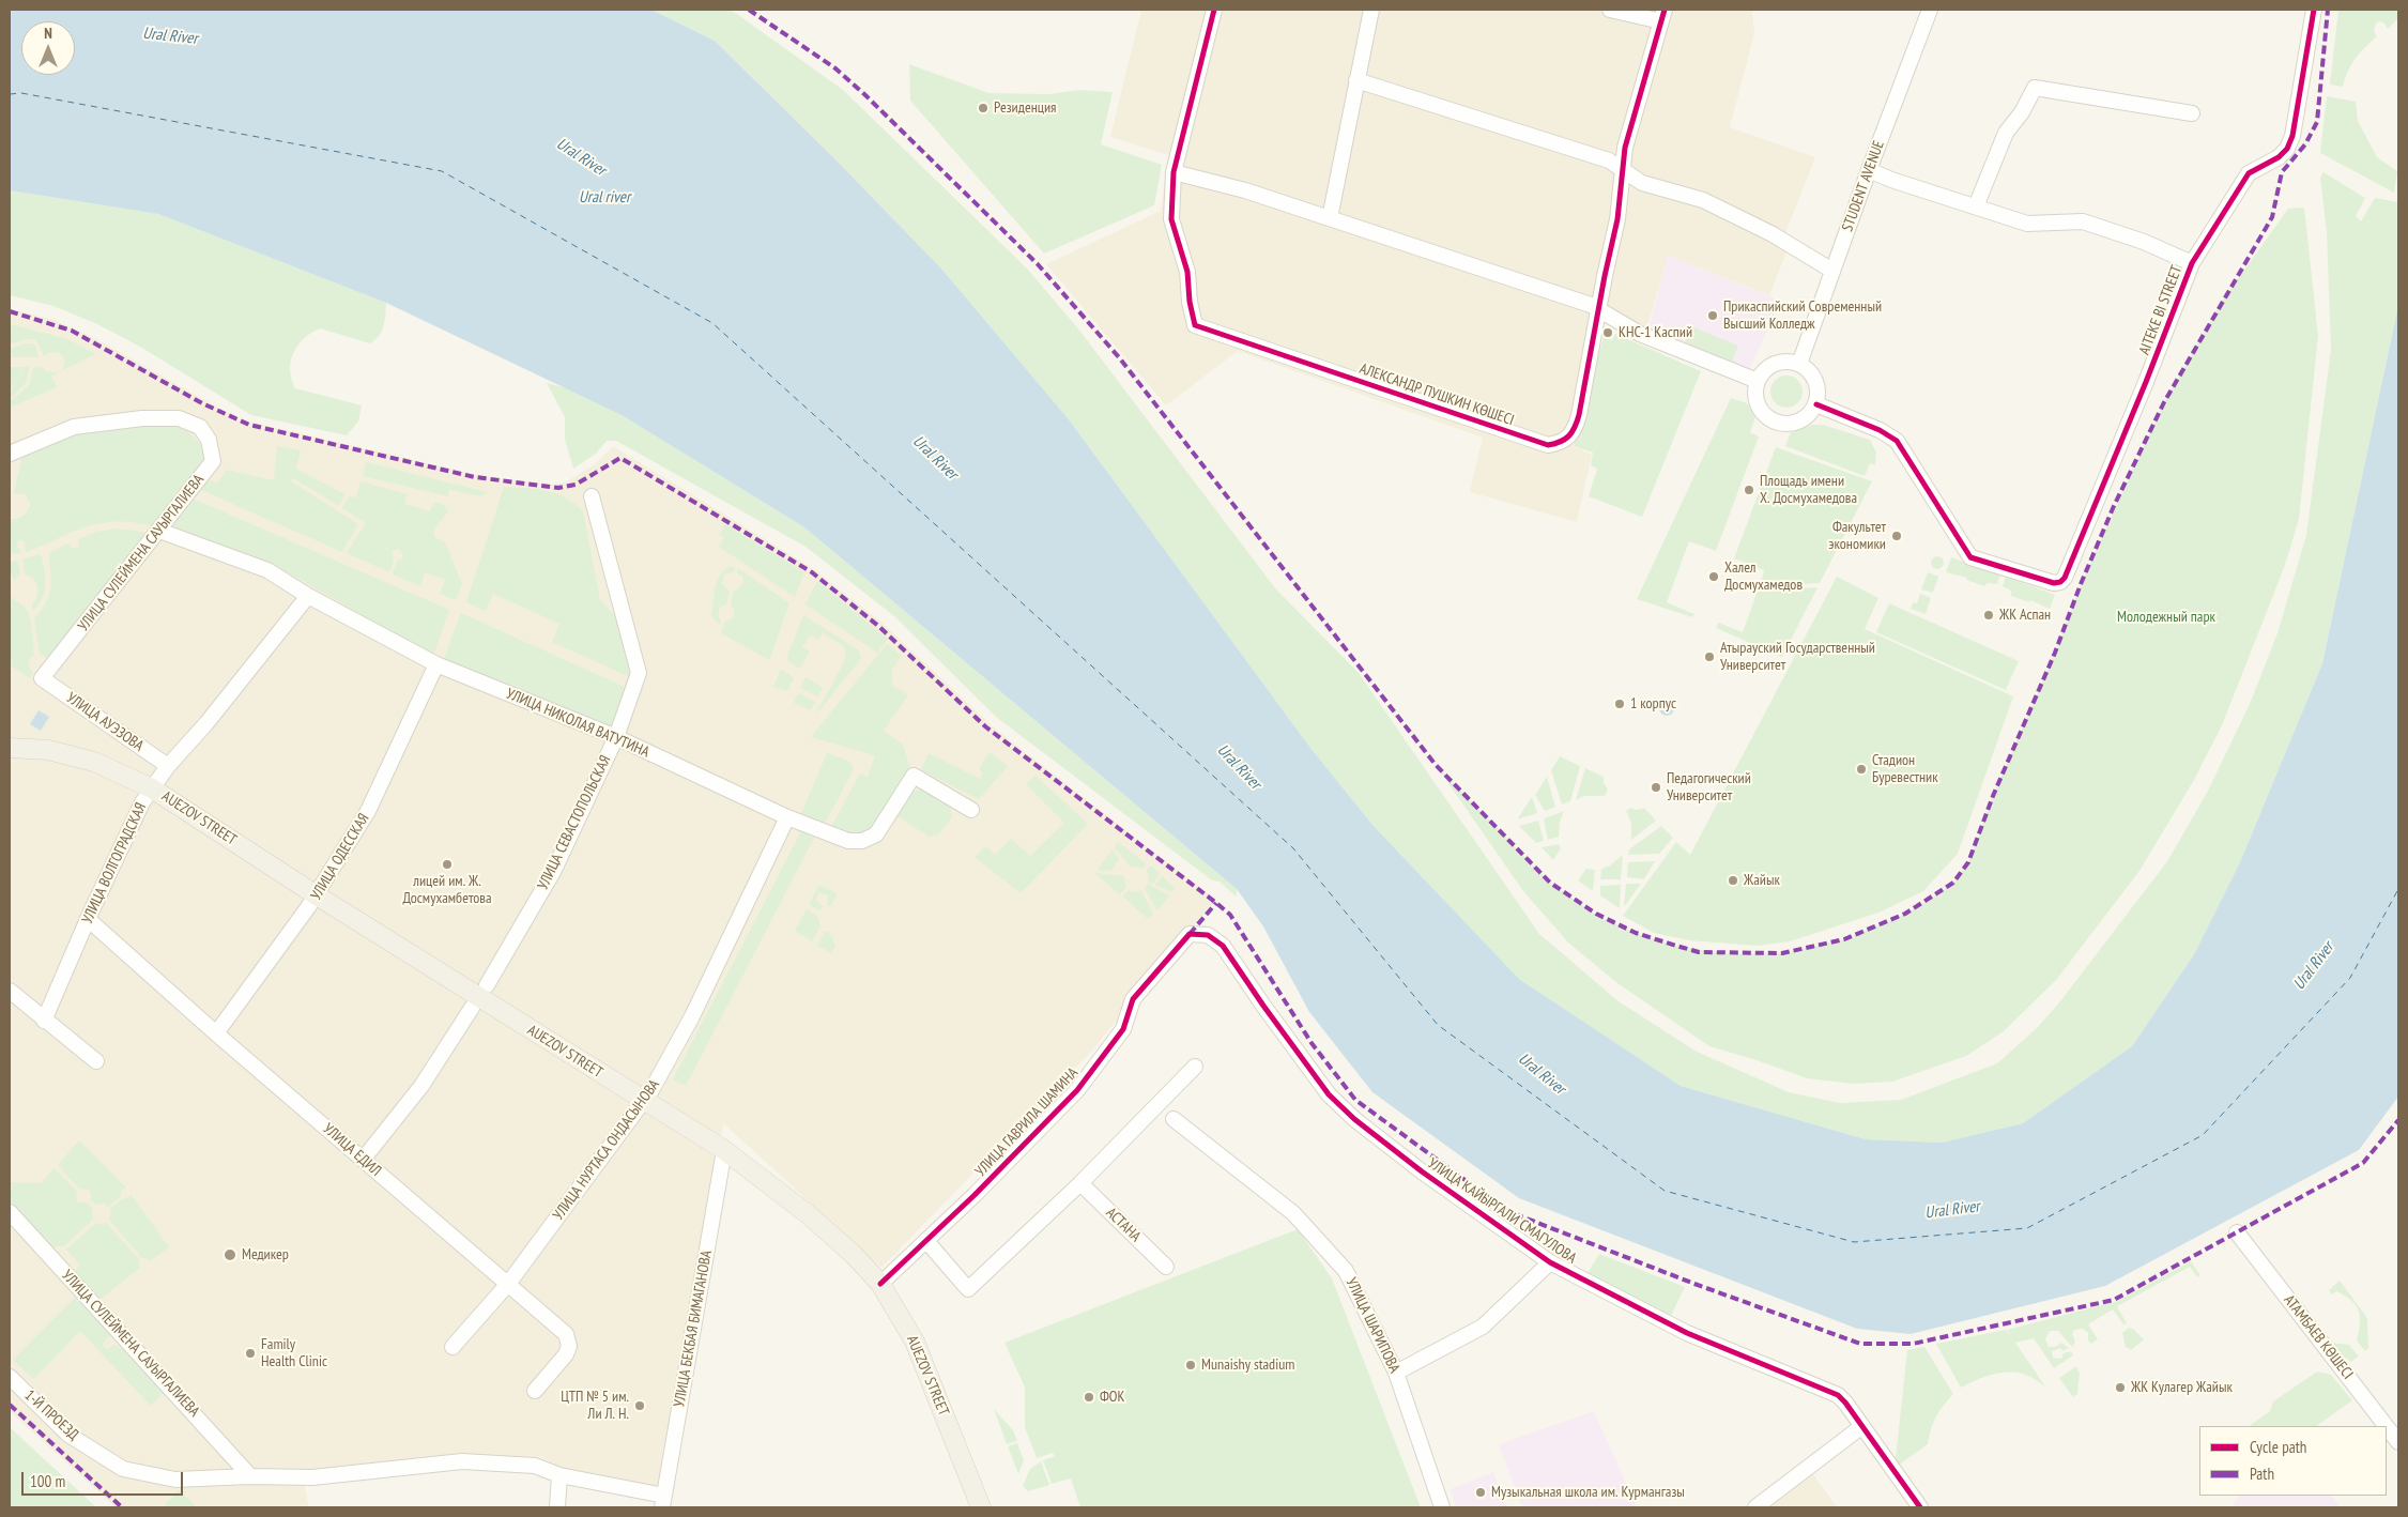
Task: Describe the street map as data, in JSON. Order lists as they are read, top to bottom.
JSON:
{
  "streets": {
    "main road": ["AUEZOV STREET"],
    "street": [
      "STUDENT AVENUE",
      "AITEKE BI STREET",
      "АЛЕКСАНДР ПУШКИН КӨШЕСІ",
      "УЛИЦА СУЛЕЙМЕНА САУЫРГАЛИЕВА",
      "УЛИЦА АУЭЗОВА",
      "УЛИЦА НИКОЛАЯ ВАТУТИНА",
      "УЛИЦА СЕВАСТОПОЛЬСКАЯ",
      "УЛИЦА ОДЕССКАЯ",
      "УЛИЦА ВОЛГОГРАДСКАЯ",
      "УЛИЦА ГАВРИЛА ШАМИНА",
      "УЛИЦА ЕДИЛ",
      "УЛИЦА НУРТАСА ОНДАСЫНОВА",
      "УЛИЦА КАЙЫРГАЛИ СМАГУЛОВА",
      "АСТАНА",
      "УЛИЦА ШАРИПОВА",
      "УЛИЦА БЕКБАЯ БИМАГАНОВА",
      "АТАМБАЕВ КӨШЕСІ",
      "1-Й ПРОЕЗД"
    ]
  },
  "crossings": [
    ["STUDENT AVENUE", "AITEKE BI STREET"],
    ["УЛИЦА СУЛЕЙМЕНА САУЫРГАЛИЕВА", "УЛИЦА АУЭЗОВА"],
    ["УЛИЦА СУЛЕЙМЕНА САУЫРГАЛИЕВА", "УЛИЦА НИКОЛАЯ ВАТУТИНА"],
    ["УЛИЦА СУЛЕЙМЕНА САУЫРГАЛИЕВА", "1-Й ПРОЕЗД"],
    ["УЛИЦА АУЭЗОВА", "УЛИЦА ВОЛГОГРАДСКАЯ"],
    ["УЛИЦА НИКОЛАЯ ВАТУТИНА", "УЛИЦА СЕВАСТОПОЛЬСКАЯ"],
    ["УЛИЦА НИКОЛАЯ ВАТУТИНА", "УЛИЦА ОДЕССКАЯ"],
    ["УЛИЦА НИКОЛАЯ ВАТУТИНА", "УЛИЦА ВОЛГОГРАДСКАЯ"],
    ["УЛИЦА НИКОЛАЯ ВАТУТИНА", "УЛИЦА НУРТАСА ОНДАСЫНОВА"],
    ["AUEZOV STREET", "УЛИЦА ОДЕССКАЯ"],
    ["AUEZOV STREET", "УЛИЦА ВОЛГОГРАДСКАЯ"],
    ["AUEZOV STREET", "УЛИЦА ГАВРИЛА ШАМИНА"],
    ["AUEZOV STREET", "УЛИЦА НУРТАСА ОНДАСЫНОВА"],
    ["AUEZOV STREET", "УЛИЦА БЕКБАЯ БИМАГАНОВА"],
    ["УЛИЦА ОДЕССКАЯ", "УЛИЦА ЕДИЛ"],
    ["УЛИЦА ВОЛГОГРАДСКАЯ", "УЛИЦА ЕДИЛ"],
    ["УЛИЦА ГАВРИЛА ШАМИНА", "УЛИЦА КАЙЫРГАЛИ СМАГУЛОВА"],
    ["УЛИЦА ЕДИЛ", "УЛИЦА НУРТАСА ОНДАСЫНОВА"]
  ],
  "water": ["Ural River", "Ural river"],
  "parks": ["Молодежный парк"],
  "places": [
    "Резиденция",
    "Прикаспийский Современный Высший Колледж",
    "КНС-1 Каспий",
    "Площадь имени Х. Досмухамедова",
    "Факультет экономики",
    "Халел Досмухамедов",
    "ЖК Аспан",
    "Атырауский Государственный Университет",
    "1 корпус",
    "Стадион Буревестник",
    "Педагогический Университет",
    "лицей им. Ж. Досмухамбетова",
    "Жайык",
    "Медикер",
    "Family Health Clinic",
    "Munaishy stadium",
    "ЖК Кулагер Жайык",
    "ФОК",
    "ЦТП № 5 им. Ли Л. Н.",
    "Музыкальная школа им. Курмангазы"
  ],
  "legend": ["Cycle path", "Path"],
  "scale_bar": "100 m",
  "north": "top"
}
